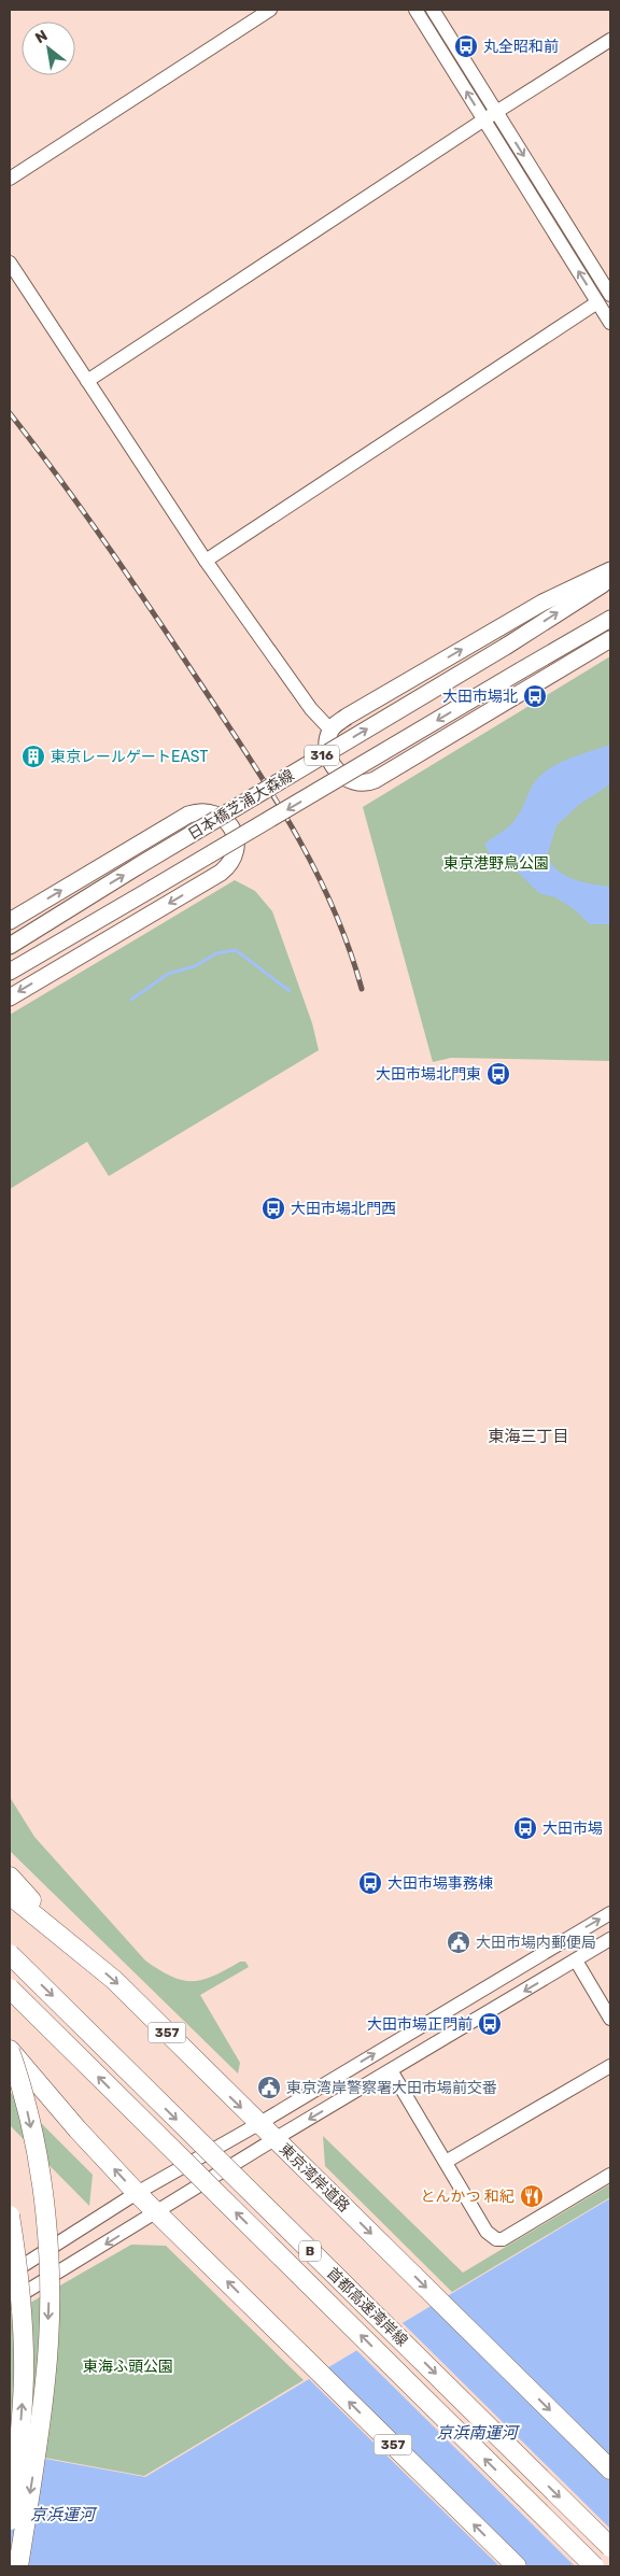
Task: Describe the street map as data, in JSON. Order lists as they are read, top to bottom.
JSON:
{
  "streets": {
    "highway": [
      "357",
      "東京湾岸道路",
      "B",
      "首都高速湾岸線"
    ],
    "main road": ["316", "日本橋芝浦大森線"]
  },
  "crossings": [
    ["316", "日本橋芝浦大森線"],
    ["357", "東京湾岸道路"]
  ],
  "districts": ["東海三丁目"],
  "water": ["京浜南運河", "京浜運河"],
  "parks": ["東京港野鳥公園", "東海ふ頭公園"],
  "places": {
    "bus stop": [
      "丸全昭和前",
      "大田市場北",
      "大田市場北門東",
      "大田市場北門西",
      "大田市場",
      "大田市場事務棟",
      "大田市場正門前"
    ],
    "building": ["東京レールゲートEAST"],
    "public building": ["大田市場内郵便局", "東京湾岸警察署大田市場前交番"],
    "restaurant": ["とんかつ 和紀"]
  },
  "north": "top left"
}
